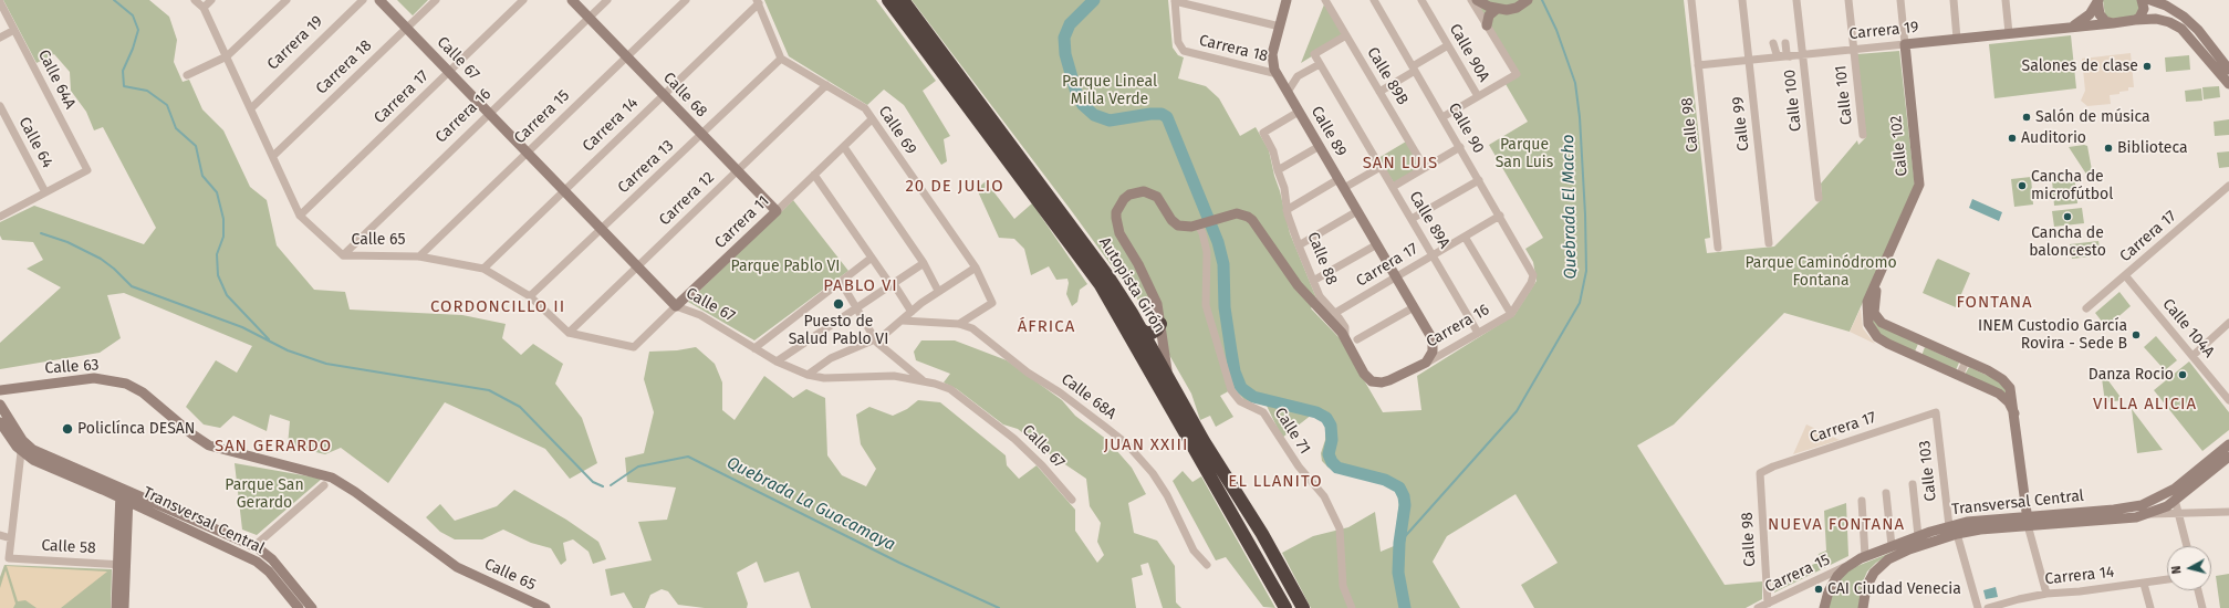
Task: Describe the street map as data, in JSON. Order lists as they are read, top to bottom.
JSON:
{
  "streets": {
    "highway": ["Autopista Girón"],
    "street": [
      "Carrera 19",
      "Carrera 18",
      "Calle 90A",
      "Calle 67",
      "Calle 89B",
      "Calle 64A",
      "Calle 68",
      "Calle 101",
      "Carrera 17",
      "Calle 100",
      "Carrera 16",
      "Carrera 15",
      "Calle 99",
      "Carrera 14",
      "Calle 98",
      "Calle 90",
      "Calle 69",
      "Calle 89",
      "Calle 64",
      "Calle 102",
      "Carrera 13",
      "Carrera 12",
      "Calle 89A",
      "Carrera 11",
      "Calle 65",
      "Calle 88",
      "Calle 104A",
      "Calle 63",
      "Calle 68A",
      "Calle 71",
      "Calle 103",
      "Transversal Central",
      "Calle 58"
    ]
  },
  "crossings": [
    ["Carrera 19", "Calle 101"],
    ["Carrera 19", "Calle 100"],
    ["Carrera 19", "Calle 99"],
    ["Carrera 19", "Calle 98"],
    ["Carrera 19", "Calle 102"],
    ["Carrera 19", "Calle 65"],
    ["Carrera 18", "Calle 67"],
    ["Carrera 18", "Calle 89"],
    ["Carrera 18", "Calle 65"],
    ["Calle 67", "Carrera 17"],
    ["Calle 67", "Carrera 16"],
    ["Calle 67", "Carrera 15"],
    ["Calle 67", "Carrera 14"],
    ["Calle 67", "Carrera 13"],
    ["Calle 67", "Carrera 12"],
    ["Calle 67", "Carrera 11"],
    ["Calle 89B", "Calle 89A"],
    ["Calle 64A", "Calle 64"],
    ["Calle 68", "Carrera 16"],
    ["Calle 68", "Carrera 15"],
    ["Calle 68", "Carrera 14"],
    ["Calle 68", "Carrera 13"],
    ["Calle 68", "Carrera 12"],
    ["Calle 68", "Carrera 11"],
    ["Carrera 17", "Calle 98"],
    ["Carrera 17", "Calle 90"],
    ["Carrera 17", "Calle 89"],
    ["Carrera 17", "Calle 89A"],
    ["Carrera 17", "Calle 65"],
    ["Carrera 17", "Calle 88"],
    ["Carrera 17", "Calle 104A"],
    ["Carrera 17", "Calle 103"],
    ["Carrera 16", "Calle 90"],
    ["Carrera 16", "Calle 89"],
    ["Carrera 16", "Calle 89A"],
    ["Carrera 16", "Calle 65"],
    ["Carrera 16", "Calle 88"],
    ["Carrera 15", "Calle 98"],
    ["Carrera 15", "Calle 65"],
    ["Carrera 15", "Transversal Central"],
    ["Carrera 14", "Calle 65"],
    ["Calle 69", "Carrera 13"],
    ["Calle 69", "Carrera 12"],
    ["Calle 69", "Carrera 11"],
    ["Calle 69", "Calle 68A"],
    ["Calle 89", "Calle 88"],
    ["Carrera 13", "Calle 65"],
    ["Carrera 12", "Carrera 11"],
    ["Carrera 12", "Calle 65"],
    ["Carrera 11", "Calle 65"],
    ["Calle 65", "Calle 63"],
    ["Calle 103", "Transversal Central"]
  ],
  "districts": [
    "SAN LUIS",
    "20 DE JULIO",
    "PABLO VI",
    "FONTANA",
    "CORDONCILLO II",
    "ÁFRICA",
    "VILLA ALICIA",
    "JUAN XXIII",
    "SAN GERARDO",
    "EL LLANITO",
    "NUEVA FONTANA"
  ],
  "water": ["Quebrada El Macho", "Quebrada La Guacamaya"],
  "parks": [
    "Parque Lineal Milla Verde",
    "Parque San Luis",
    "Parque Caminódromo Fontana",
    "Parque Pablo VI",
    "Parque San Gerardo"
  ],
  "places": [
    "Salones de clase",
    "Salón de música",
    "Auditorio",
    "Biblioteca",
    "Cancha de microfútbol",
    "Cancha de baloncesto",
    "Puesto de Salud Pablo VI",
    "INEM Custodio García Rovira - Sede B",
    "Danza Rocio",
    "Policlínca DESAN",
    "CAI Ciudad Venecia"
  ],
  "north": "left"
}
